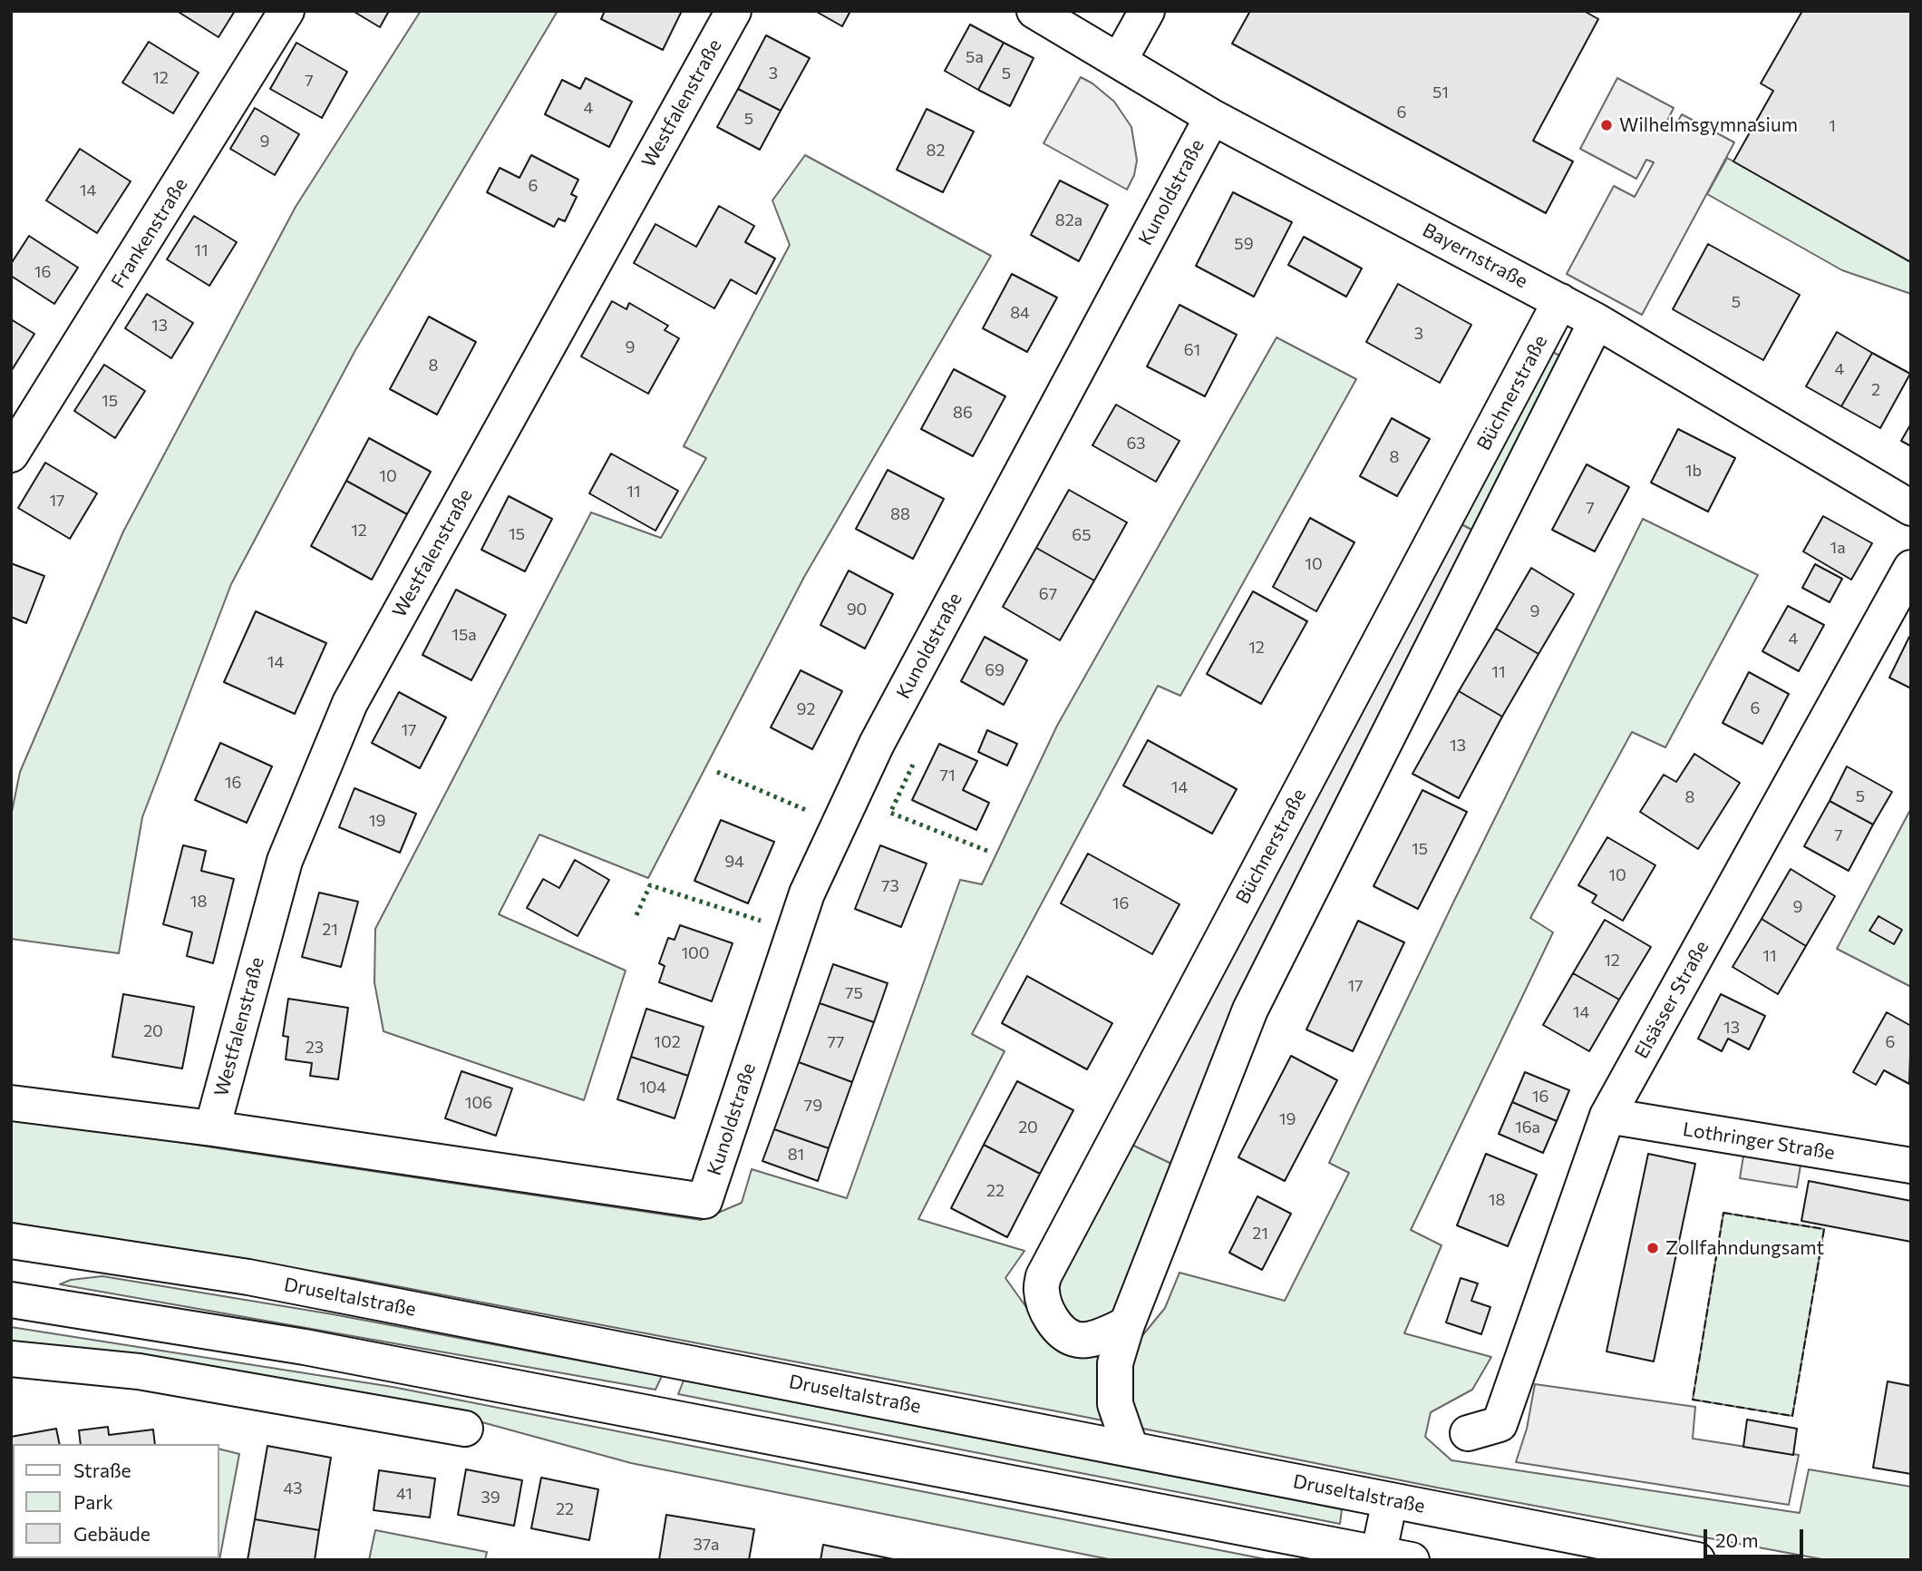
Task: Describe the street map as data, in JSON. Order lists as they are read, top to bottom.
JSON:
{
  "streets": {
    "street": [
      "Westfalenstraße",
      "Kunoldstraße",
      "Frankenstraße",
      "Bayernstraße",
      "Büchnerstraße",
      "Elsässer Straße",
      "Lothringer Straße",
      "Druseltalstraße"
    ]
  },
  "crossings": [
    ["Westfalenstraße", "Kunoldstraße"],
    ["Kunoldstraße", "Bayernstraße"],
    ["Bayernstraße", "Büchnerstraße"],
    ["Elsässer Straße", "Lothringer Straße"]
  ],
  "places": ["Wilhelmsgymnasium", "Zollfahndungsamt"],
  "house_numbers": [
    "5a",
    "3",
    "5",
    "12",
    "7",
    "51",
    "4",
    "6",
    "5",
    "1",
    "9",
    "82",
    "6",
    "14",
    "82a",
    "59",
    "11",
    "16",
    "5",
    "84",
    "13",
    "3",
    "9",
    "61",
    "8",
    "4",
    "2",
    "15",
    "86",
    "63",
    "8",
    "1b",
    "10",
    "11",
    "17",
    "7",
    "88",
    "12",
    "15",
    "65",
    "1a",
    "10",
    "67",
    "90",
    "9",
    "15a",
    "4",
    "12",
    "14",
    "69",
    "11",
    "6",
    "92",
    "17",
    "13",
    "71",
    "16",
    "14",
    "5",
    "8",
    "19",
    "7",
    "15",
    "94",
    "10",
    "73",
    "18",
    "16",
    "9",
    "21",
    "100",
    "11",
    "12",
    "17",
    "75",
    "14",
    "13",
    "20",
    "102",
    "77",
    "6",
    "23",
    "104",
    "16",
    "106",
    "79",
    "19",
    "20",
    "16a",
    "81",
    "22",
    "18",
    "21",
    "43",
    "41",
    "39",
    "22",
    "37a"
  ],
  "legend": ["Straße", "Park", "Gebäude"],
  "scale_bar": "20 m"
}
